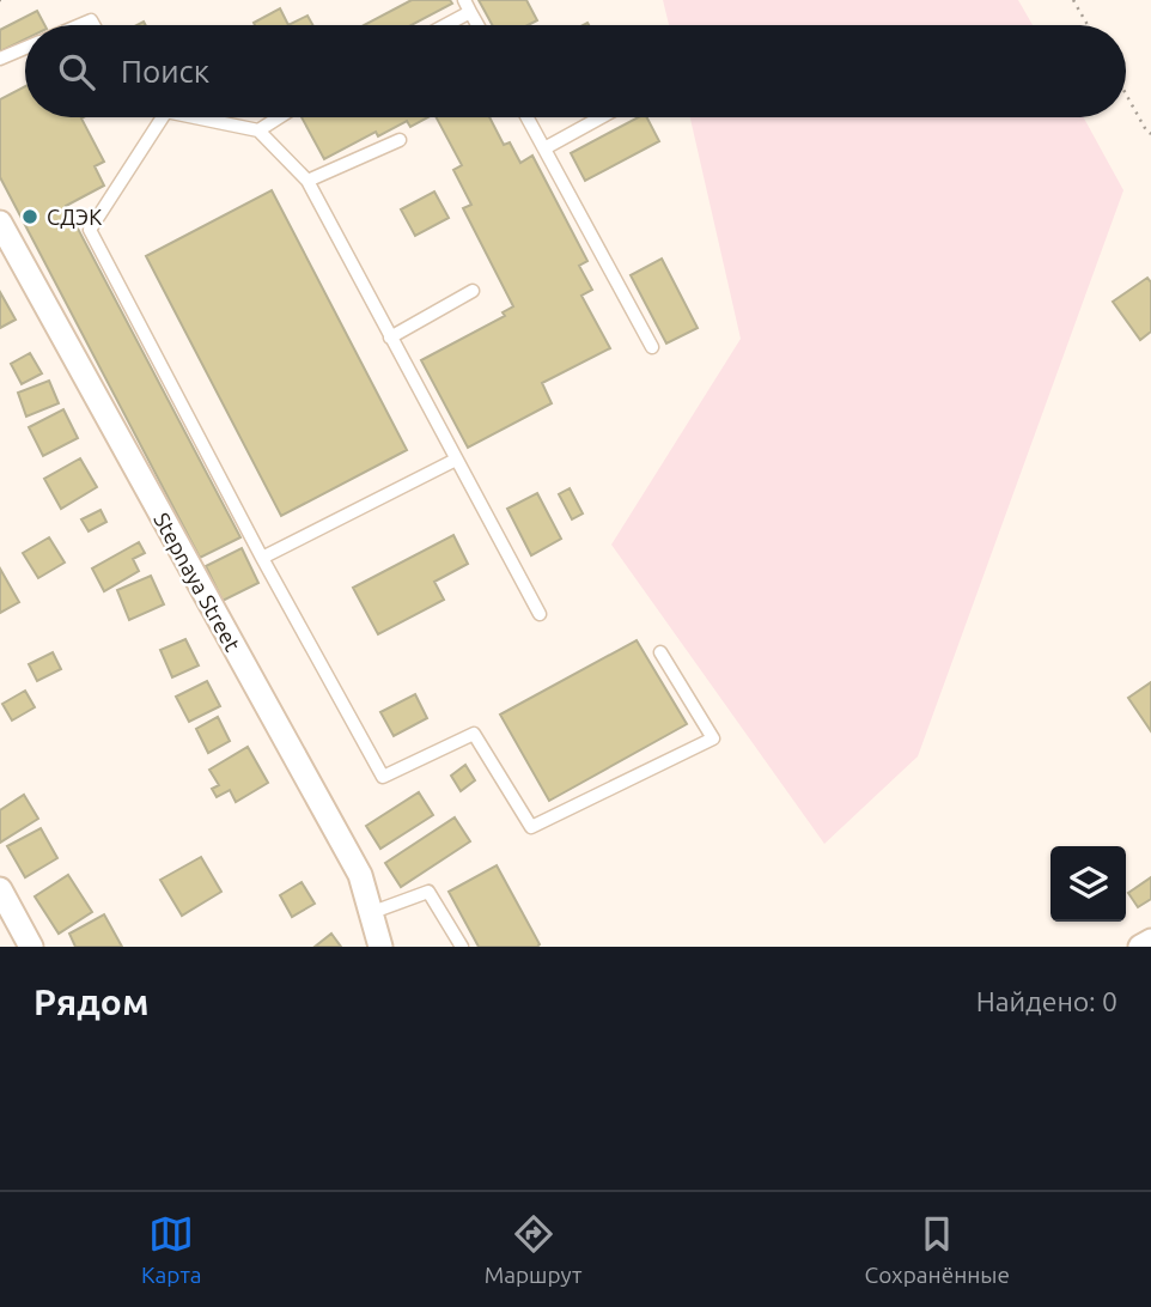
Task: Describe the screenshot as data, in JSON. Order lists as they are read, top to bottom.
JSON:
{
  "streets": {
    "street": ["Stepnaya Street"]
  },
  "places": ["СДЭК"],
  "page": {
    "search": "Поиск",
    "heading": ["Рядом", "Найдено: 0"],
    "nav": ["Карта", "Маршрут", "Сохранённые"]
  }
}
